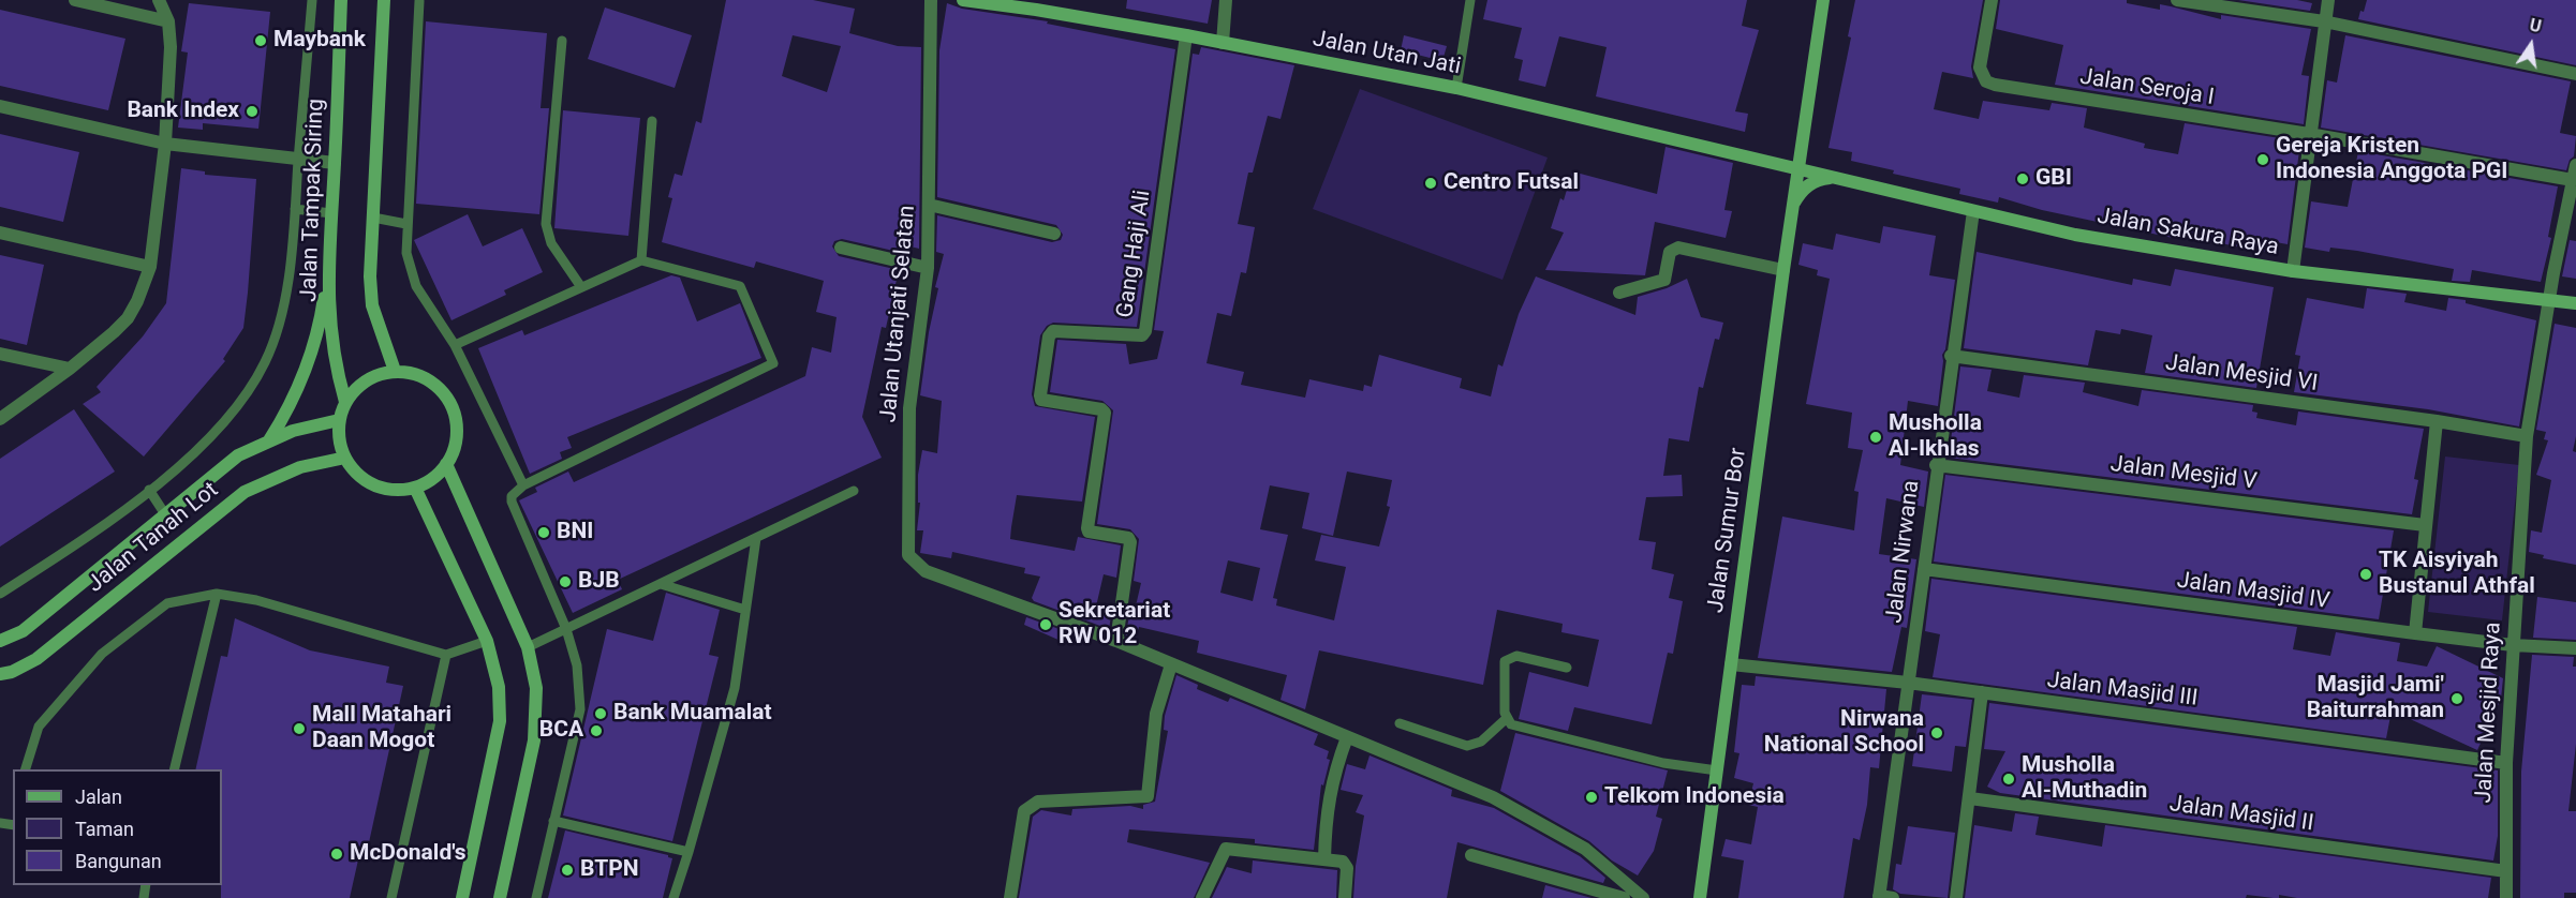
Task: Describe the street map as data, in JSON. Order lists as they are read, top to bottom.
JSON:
{
  "streets": {
    "main road": [
      "Jalan Utan Jati",
      "Jalan Tampak Siring",
      "Jalan Sakura Raya",
      "Jalan Sumur Bor",
      "Jalan Tanah Lot"
    ],
    "street": [
      "Jalan Seroja I",
      "Gang Haji Ali",
      "Jalan Utanjati Selatan",
      "Jalan Mesjid VI",
      "Jalan Mesjid V",
      "Jalan Nirwana",
      "Jalan Masjid IV",
      "Jalan Masjid III",
      "Jalan Mesjid Raya",
      "Jalan Masjid II"
    ]
  },
  "crossings": [
    ["Jalan Utan Jati", "Jalan Sakura Raya"],
    ["Jalan Utan Jati", "Gang Haji Ali"],
    ["Jalan Utan Jati", "Jalan Sumur Bor"],
    ["Jalan Seroja I", "Jalan Mesjid Raya"],
    ["Jalan Tampak Siring", "Jalan Tanah Lot"],
    ["Jalan Sakura Raya", "Jalan Sumur Bor"],
    ["Jalan Sakura Raya", "Jalan Nirwana"],
    ["Jalan Sakura Raya", "Jalan Mesjid Raya"],
    ["Gang Haji Ali", "Jalan Utanjati Selatan"],
    ["Jalan Mesjid VI", "Jalan Nirwana"],
    ["Jalan Mesjid VI", "Jalan Mesjid Raya"],
    ["Jalan Mesjid V", "Jalan Nirwana"],
    ["Jalan Sumur Bor", "Jalan Masjid III"],
    ["Jalan Nirwana", "Jalan Masjid IV"],
    ["Jalan Nirwana", "Jalan Masjid III"],
    ["Jalan Masjid IV", "Jalan Mesjid Raya"],
    ["Jalan Masjid III", "Jalan Mesjid Raya"],
    ["Jalan Mesjid Raya", "Jalan Masjid II"]
  ],
  "places": [
    "Maybank",
    "Bank Index",
    "Gereja Kristen Indonesia Anggota PGI",
    "GBI",
    "Centro Futsal",
    "Musholla Al-Ikhlas",
    "BNI",
    "TK Aisyiyah Bustanul Athfal",
    "BJB",
    "Sekretariat RW 012",
    "Masjid Jami' Baiturrahman",
    "Bank Muamalat",
    "Mall Matahari Daan Mogot",
    "BCA",
    "Nirwana National School",
    "Musholla Al-Muthadin",
    "Telkom Indonesia",
    "McDonald's",
    "BTPN"
  ],
  "legend": ["Jalan", "Taman", "Bangunan"],
  "north": "top"
}
